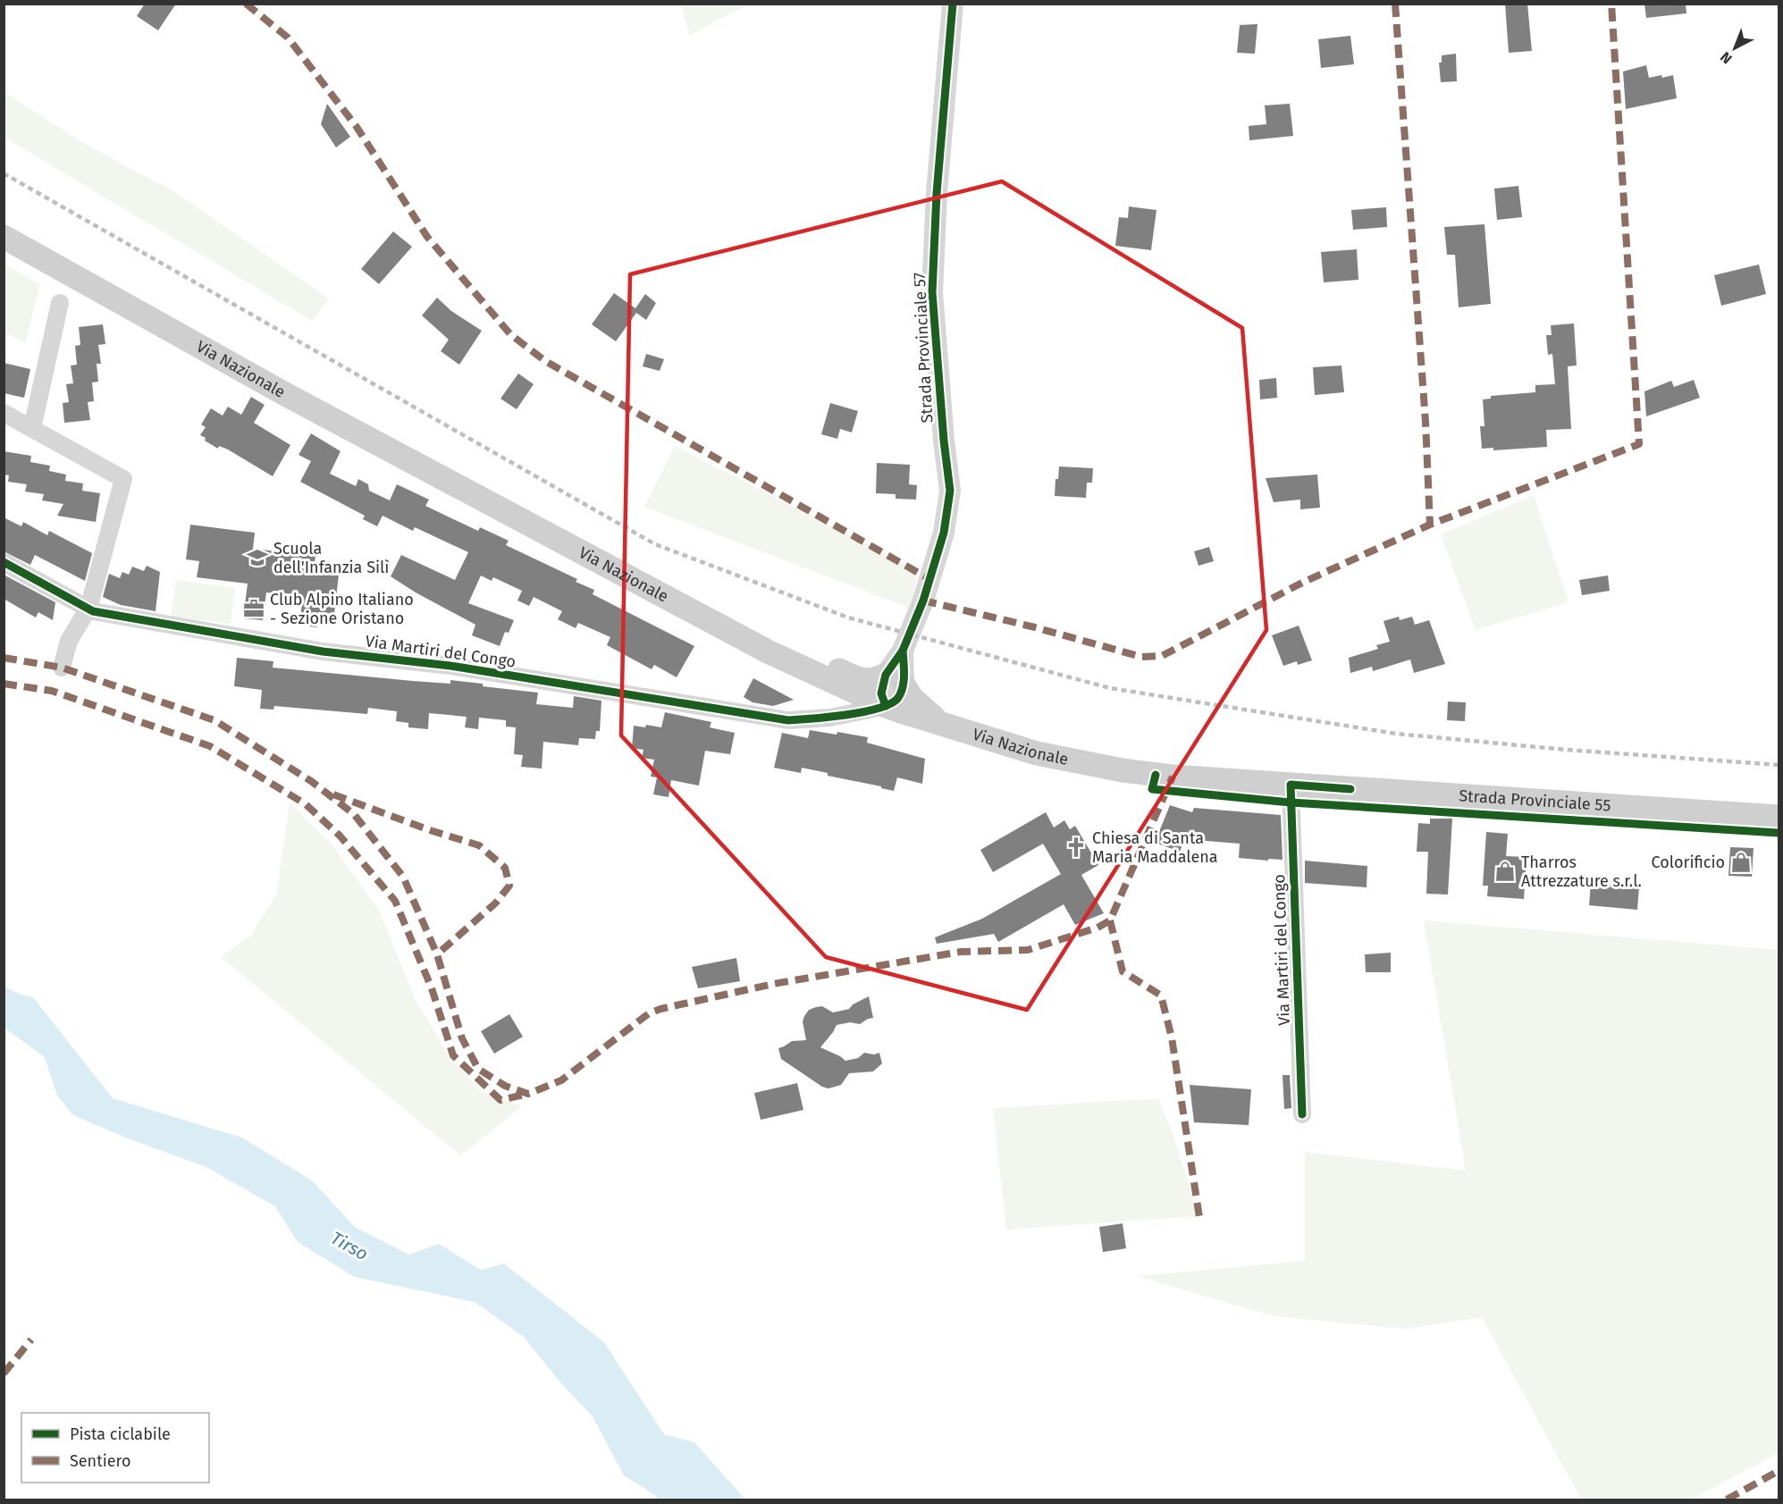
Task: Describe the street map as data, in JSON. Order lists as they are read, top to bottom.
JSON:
{
  "streets": {
    "main road": ["Via Nazionale", "Strada Provinciale 55"],
    "street": ["Strada Provinciale 57", "Via Martiri del Congo"]
  },
  "crossings": [
    ["Via Nazionale", "Via Martiri del Congo"],
    ["Via Nazionale", "Strada Provinciale 55"],
    ["Via Martiri del Congo", "Strada Provinciale 55"]
  ],
  "water": ["Tirso"],
  "places": {
    "school or university": ["Scuola dell'Infanzia Silì"],
    "office": ["Club Alpino Italiano - Sezione Oristano"],
    "church": ["Chiesa di Santa Maria Maddalena"],
    "shop": ["Colorificio", "Tharros Attrezzature s.r.l."]
  },
  "legend": ["Pista ciclabile", "Sentiero"],
  "north": "bottom left"
}
